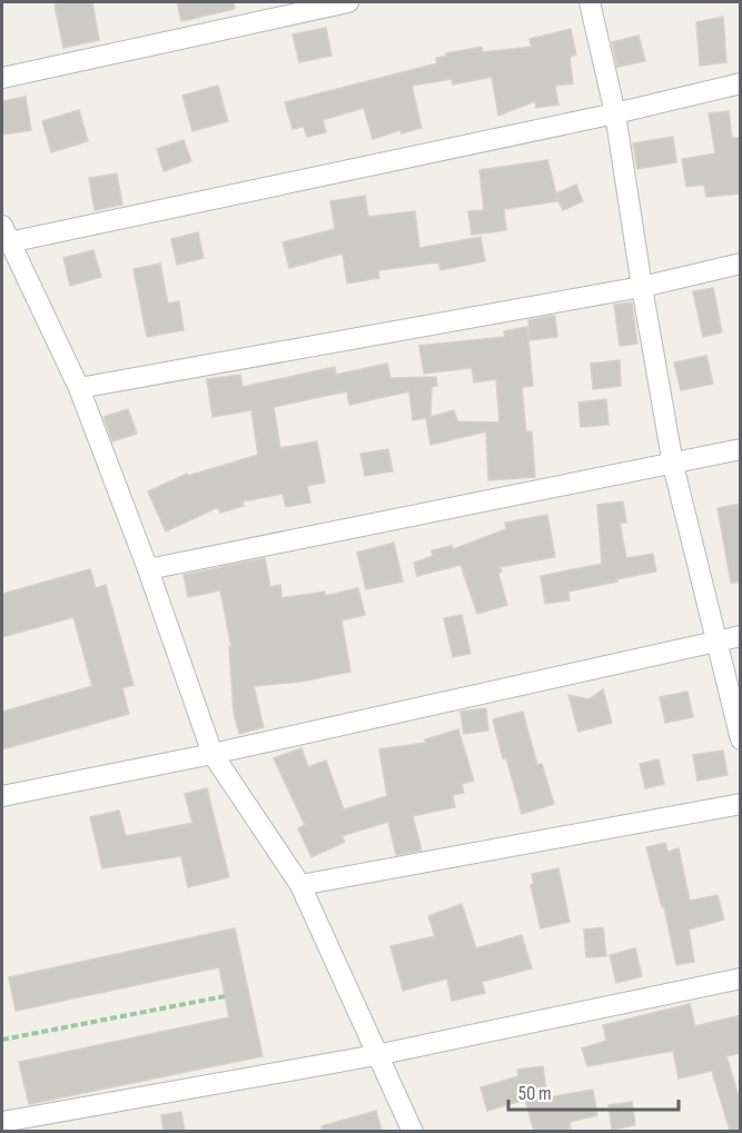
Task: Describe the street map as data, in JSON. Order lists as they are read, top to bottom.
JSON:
{
  "scale_bar": "50 m"
}
